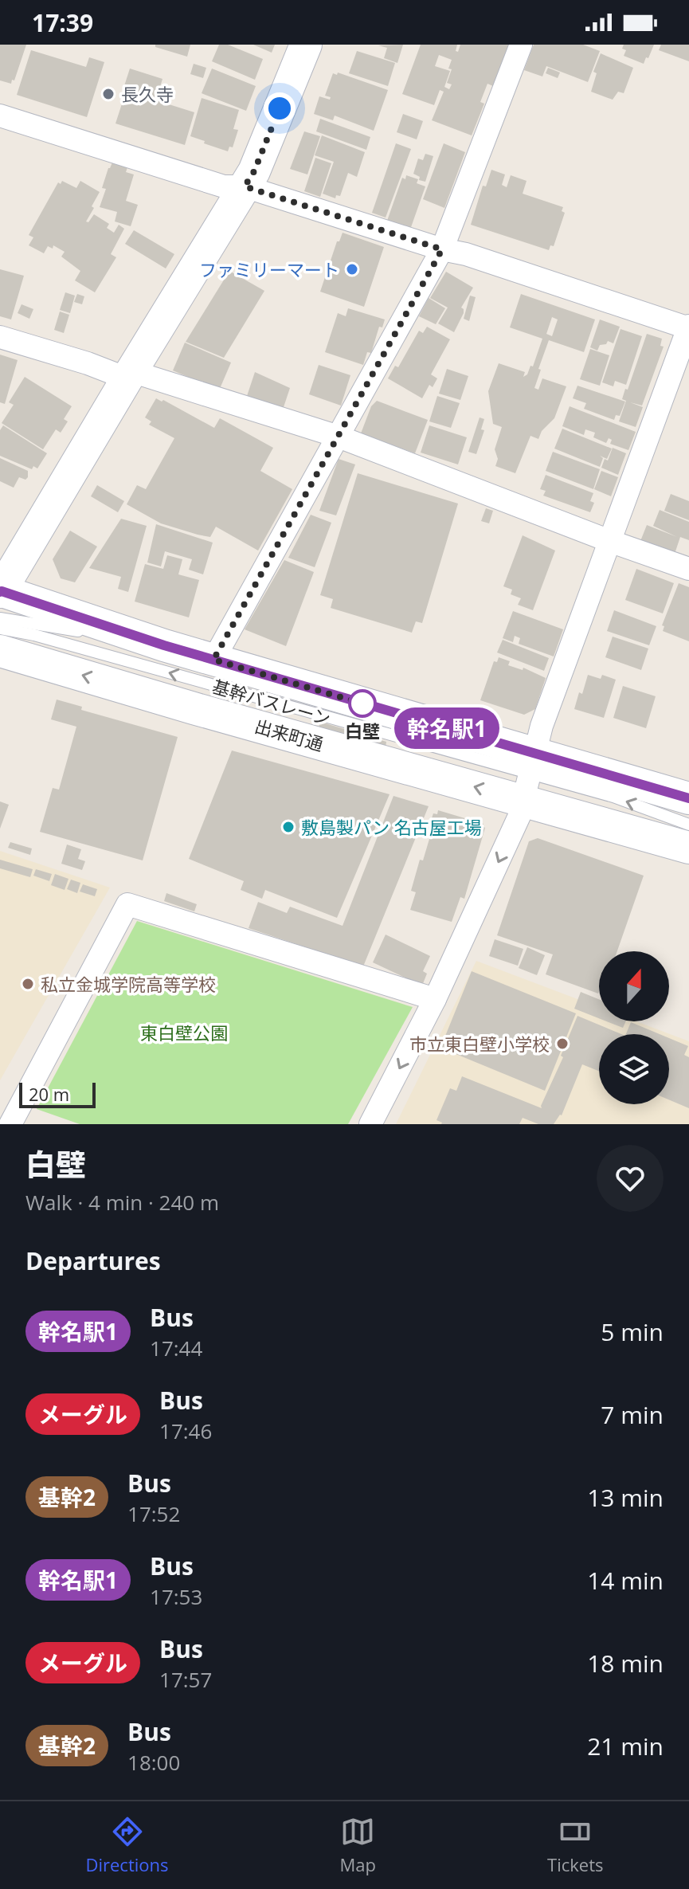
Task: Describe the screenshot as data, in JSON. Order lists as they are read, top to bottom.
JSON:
{
  "streets": {
    "main road": ["出来町通"],
    "lane": ["基幹バスレーン"]
  },
  "crossings": [
    ["基幹バスレーン", "出来町通"]
  ],
  "one_way": ["基幹バスレーン"],
  "parks": ["東白壁公園"],
  "places": [
    "長久寺",
    "ファミリーマート",
    "白壁",
    "敷島製パン 名古屋工場",
    "私立金城学院高等学校",
    "市立東白壁小学校"
  ],
  "lines": ["bus line 幹名駅1"],
  "scale_bar": "20 m",
  "north": "top",
  "page": {
    "status": "17:39",
    "on_map": "幹名駅1",
    "scale": "20 m",
    "heading": [
      ["白壁", "Walk · 4 min · 240 m"],
      "Departures"
    ],
    "list": [
      {
        "mark": "幹名駅1",
        "name": "Bus",
        "note": "17:44",
        "value": "5 min"
      },
      {
        "mark": "メーグル",
        "name": "Bus",
        "note": "17:46",
        "value": "7 min"
      },
      {
        "mark": "基幹2",
        "name": "Bus",
        "note": "17:52",
        "value": "13 min"
      },
      {
        "mark": "幹名駅1",
        "name": "Bus",
        "note": "17:53",
        "value": "14 min"
      },
      {
        "mark": "メーグル",
        "name": "Bus",
        "note": "17:57",
        "value": "18 min"
      },
      {
        "mark": "基幹2",
        "name": "Bus",
        "note": "18:00",
        "value": "21 min"
      }
    ],
    "tabs": ["Directions", "Map", "Tickets"]
  }
}
